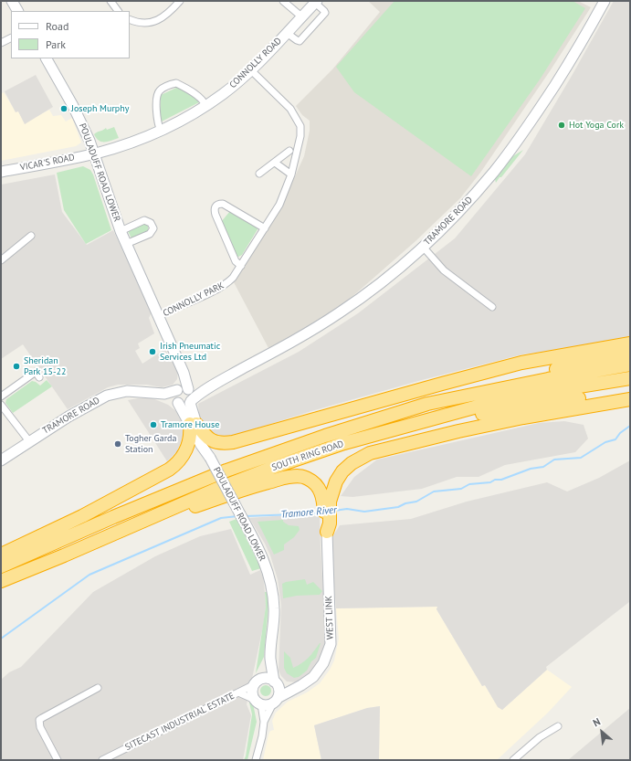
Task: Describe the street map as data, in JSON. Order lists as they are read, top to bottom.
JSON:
{
  "streets": {
    "highway": ["SOUTH RING ROAD"],
    "street": [
      "CONNOLLY ROAD",
      "VICAR'S ROAD",
      "POULADUFF ROAD LOWER",
      "TRAMORE ROAD",
      "CONNOLLY PARK",
      "WEST LINK",
      "SITECAST INDUSTRIAL ESTATE"
    ]
  },
  "crossings": [
    ["CONNOLLY ROAD", "VICAR'S ROAD"],
    ["CONNOLLY ROAD", "POULADUFF ROAD LOWER"],
    ["CONNOLLY ROAD", "CONNOLLY PARK"],
    ["VICAR'S ROAD", "POULADUFF ROAD LOWER"],
    ["POULADUFF ROAD LOWER", "TRAMORE ROAD"],
    ["POULADUFF ROAD LOWER", "CONNOLLY PARK"],
    ["POULADUFF ROAD LOWER", "WEST LINK"],
    ["POULADUFF ROAD LOWER", "SITECAST INDUSTRIAL ESTATE"],
    ["WEST LINK", "SITECAST INDUSTRIAL ESTATE"]
  ],
  "water": ["Tramore River"],
  "places": [
    "Joseph Murphy",
    "Hot Yoga Cork",
    "Irish Pneumatic Services Ltd",
    "Sheridan Park 15-22",
    "Tramore House",
    "Togher Garda Station"
  ],
  "legend": ["Road", "Park"],
  "north": "top left"
}
